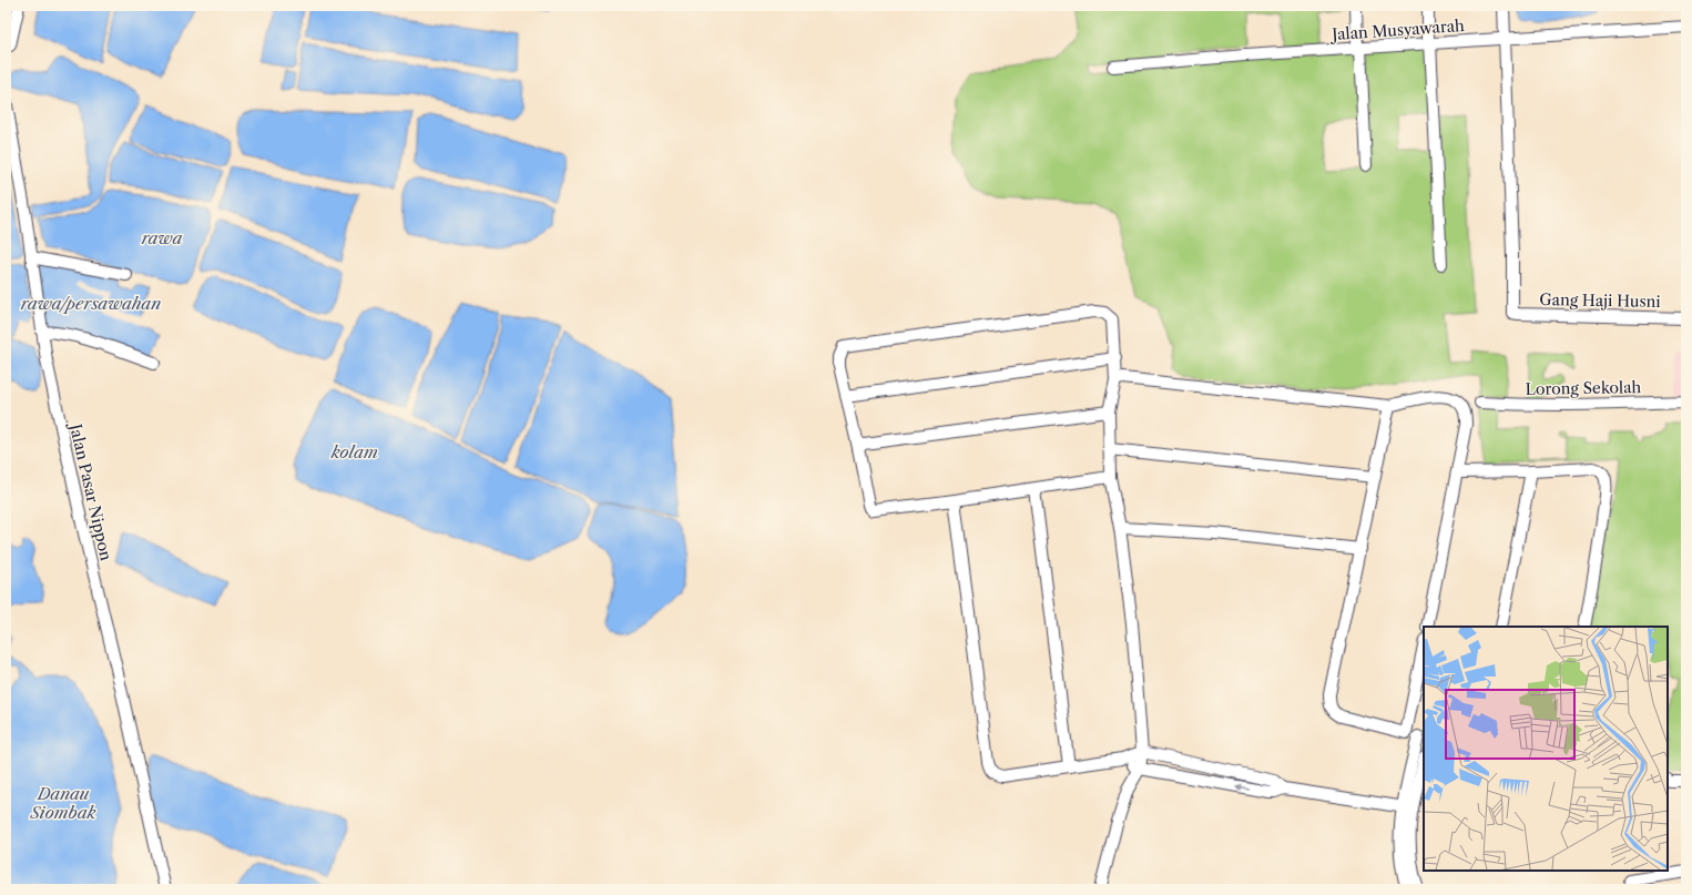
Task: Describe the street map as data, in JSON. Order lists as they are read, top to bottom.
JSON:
{
  "streets": {
    "street": [
      "Jalan Musyawarah",
      "Gang Haji Husni",
      "Lorong Sekolah",
      "Jalan Pasar Nippon"
    ]
  },
  "crossings": [
    ["Jalan Musyawarah", "Gang Haji Husni"]
  ],
  "water": [
    "rawa",
    "rawa/persawahan",
    "kolam",
    "Danau Siombak"
  ]
}
